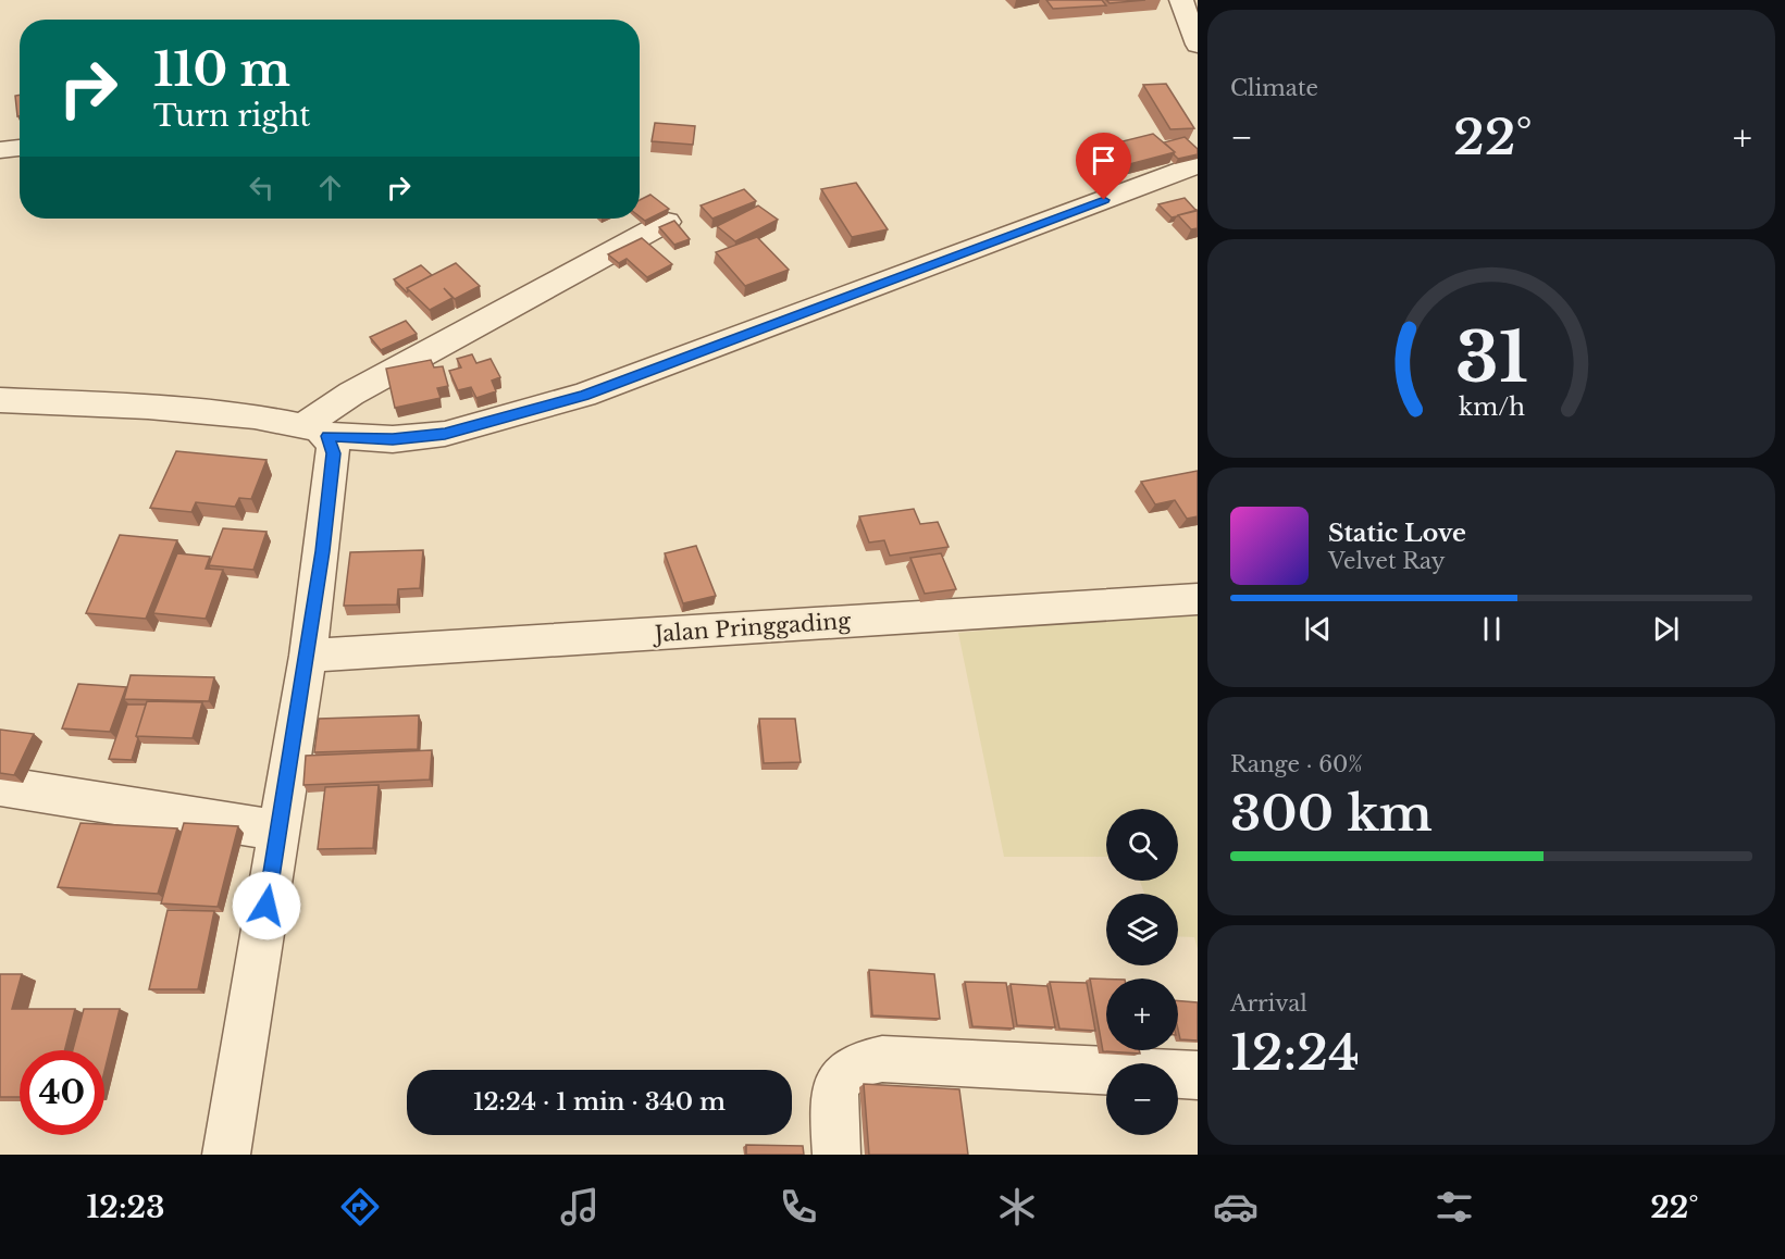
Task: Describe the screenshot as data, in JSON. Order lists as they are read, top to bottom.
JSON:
{
  "streets": {
    "street": ["Jalan Pringgading"]
  },
  "page": {
    "tile": [
      "Climate",
      ["Range · 60%", "300 km"],
      ["Arrival", "12:24"]
    ],
    "turn": ["110 m", "Turn right"],
    "heat": ["−", "22°", "+"],
    "song": ["Static Love", "Velvet Ray"],
    "map_buttons": ["+", "−"],
    "limit": "40",
    "trip": "12:24 · 1 min · 340 m",
    "tabs": ["12:23", "22°"],
    "gauge": ["31", "km/h"]
  }
}
